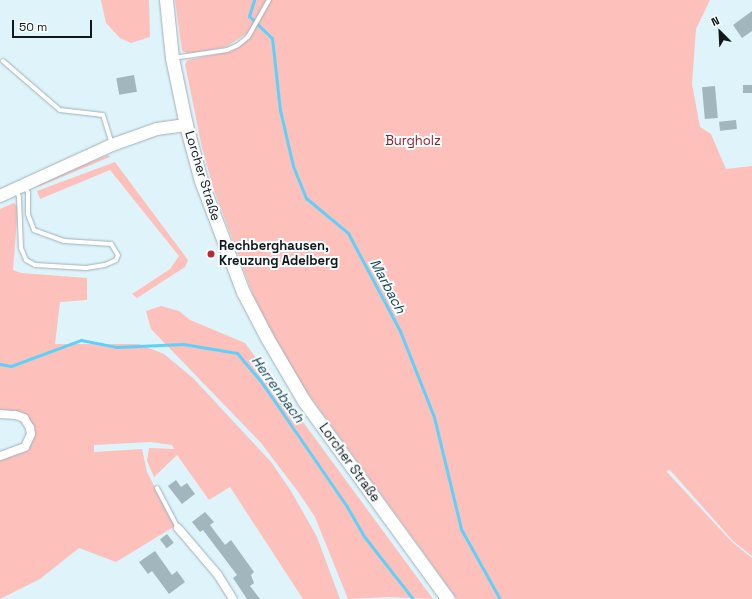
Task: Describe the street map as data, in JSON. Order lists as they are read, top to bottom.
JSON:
{
  "streets": {
    "main road": ["Lorcher Straße"]
  },
  "water": ["Marbach", "Herrenbach"],
  "parks": ["Burgholz"],
  "places": ["Rechberghausen, Kreuzung Adelberg"],
  "scale_bar": "50 m",
  "north": "top left"
}
